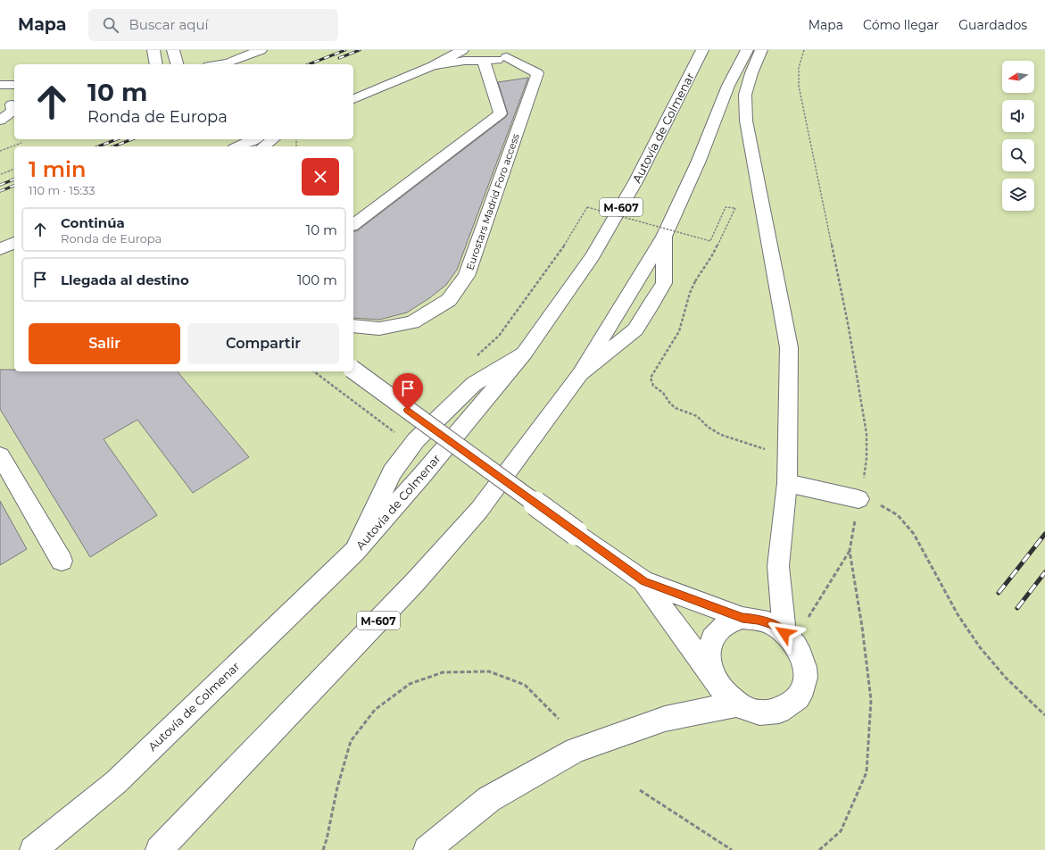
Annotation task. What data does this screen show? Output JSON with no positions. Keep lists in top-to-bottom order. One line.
{"streets":{"main road":["Autovía de Colmenar","Eurostars Madrid Foro access","M-607"]},"north":"left","page":{"header":"Mapa","search":"Buscar aquí","nav":["Mapa","Cómo llegar","Guardados"],"turn":["10 m","Ronda de Europa"],"heading":["1 min","110 m · 15:33"],"list":[{"name":"Continúa","note":"Ronda de Europa","value":"10 m"},{"name":"Llegada al destino","value":"100 m"}],"buttons":["Salir","Compartir"]}}
